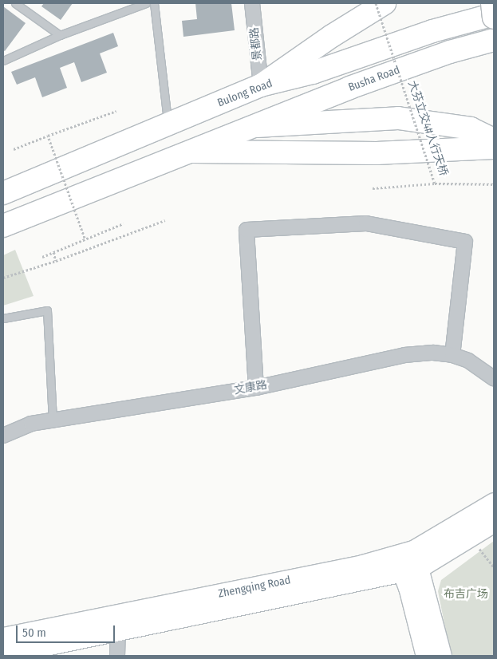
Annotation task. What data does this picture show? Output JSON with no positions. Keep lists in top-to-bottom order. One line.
{"streets":{"main road":["Busha Road","Bulong Road"],"street":["景都路","文康路","Zhengqing Road"],"path":["大芬立交4#人行天桥"]},"crossings":[["景都路","Bulong Road"]],"parks":["布吉广场"],"scale_bar":"50 m"}
